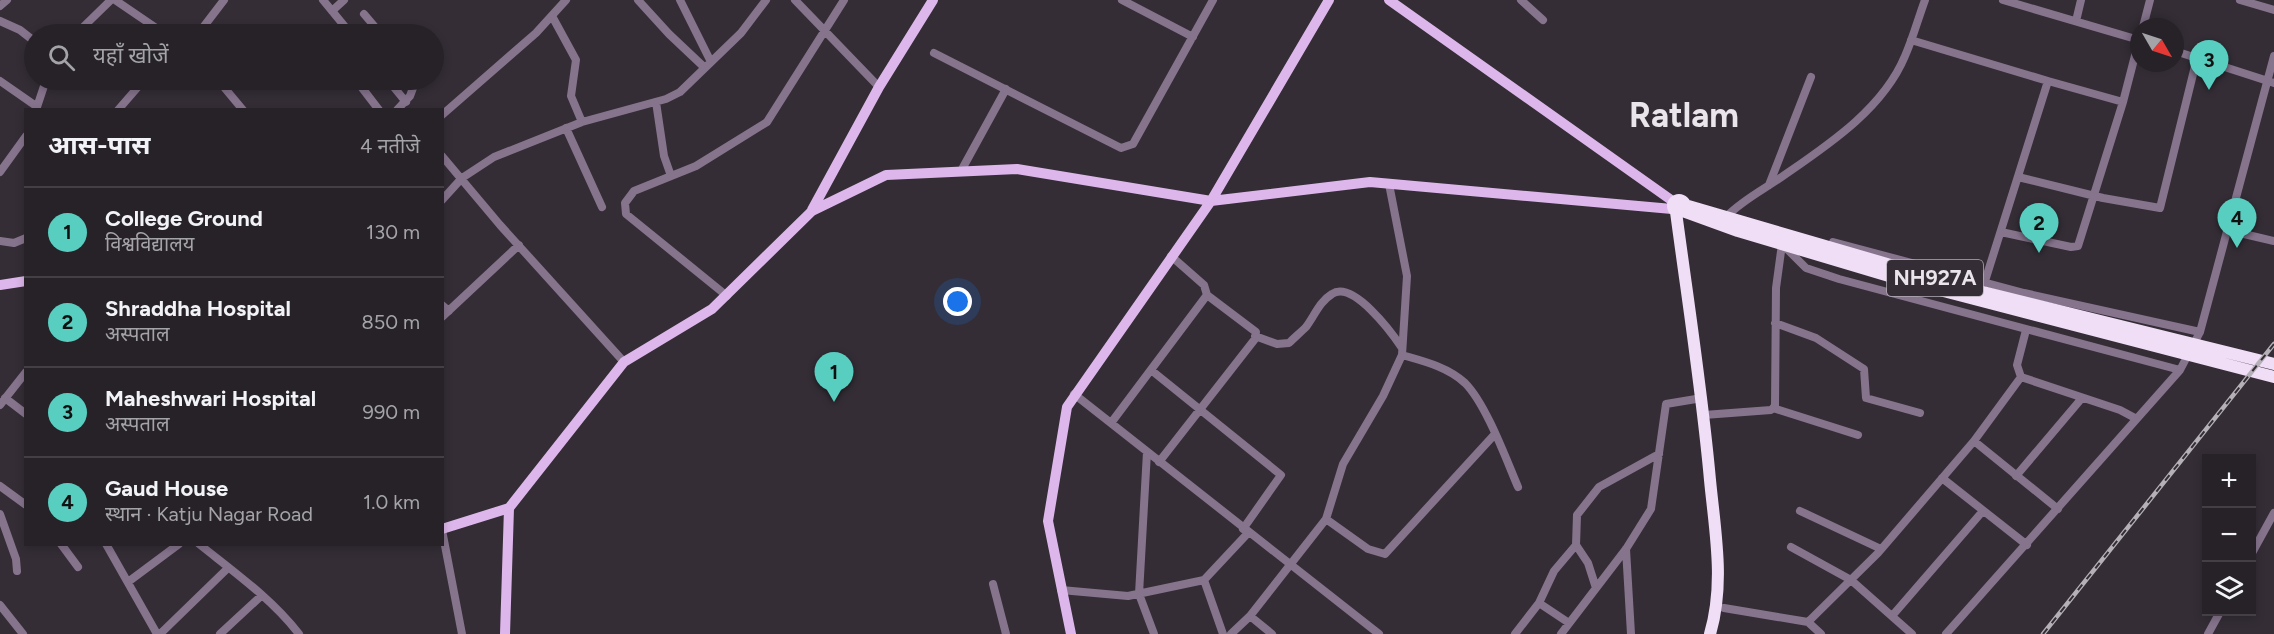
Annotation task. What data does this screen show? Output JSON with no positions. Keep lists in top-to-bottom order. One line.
{"streets":{"highway":["NH927A"]},"districts":["Ratlam"],"north":"bottom right","page":{"search":"यहाँ खोजें","pins":["3","4","2","1"],"heading":["आस-पास","4 नतीजे"],"list":[{"mark":"1","name":"College Ground","note":"विश्वविद्यालय","value":"130 m"},{"mark":"2","name":"Shraddha Hospital","note":"अस्पताल","value":"850 m"},{"mark":"3","name":"Maheshwari Hospital","note":"अस्पताल","value":"990 m"},{"mark":"4","name":"Gaud House","note":"स्थान · Katju Nagar Road","value":"1.0 km"}],"map_buttons":["+","−"]}}
